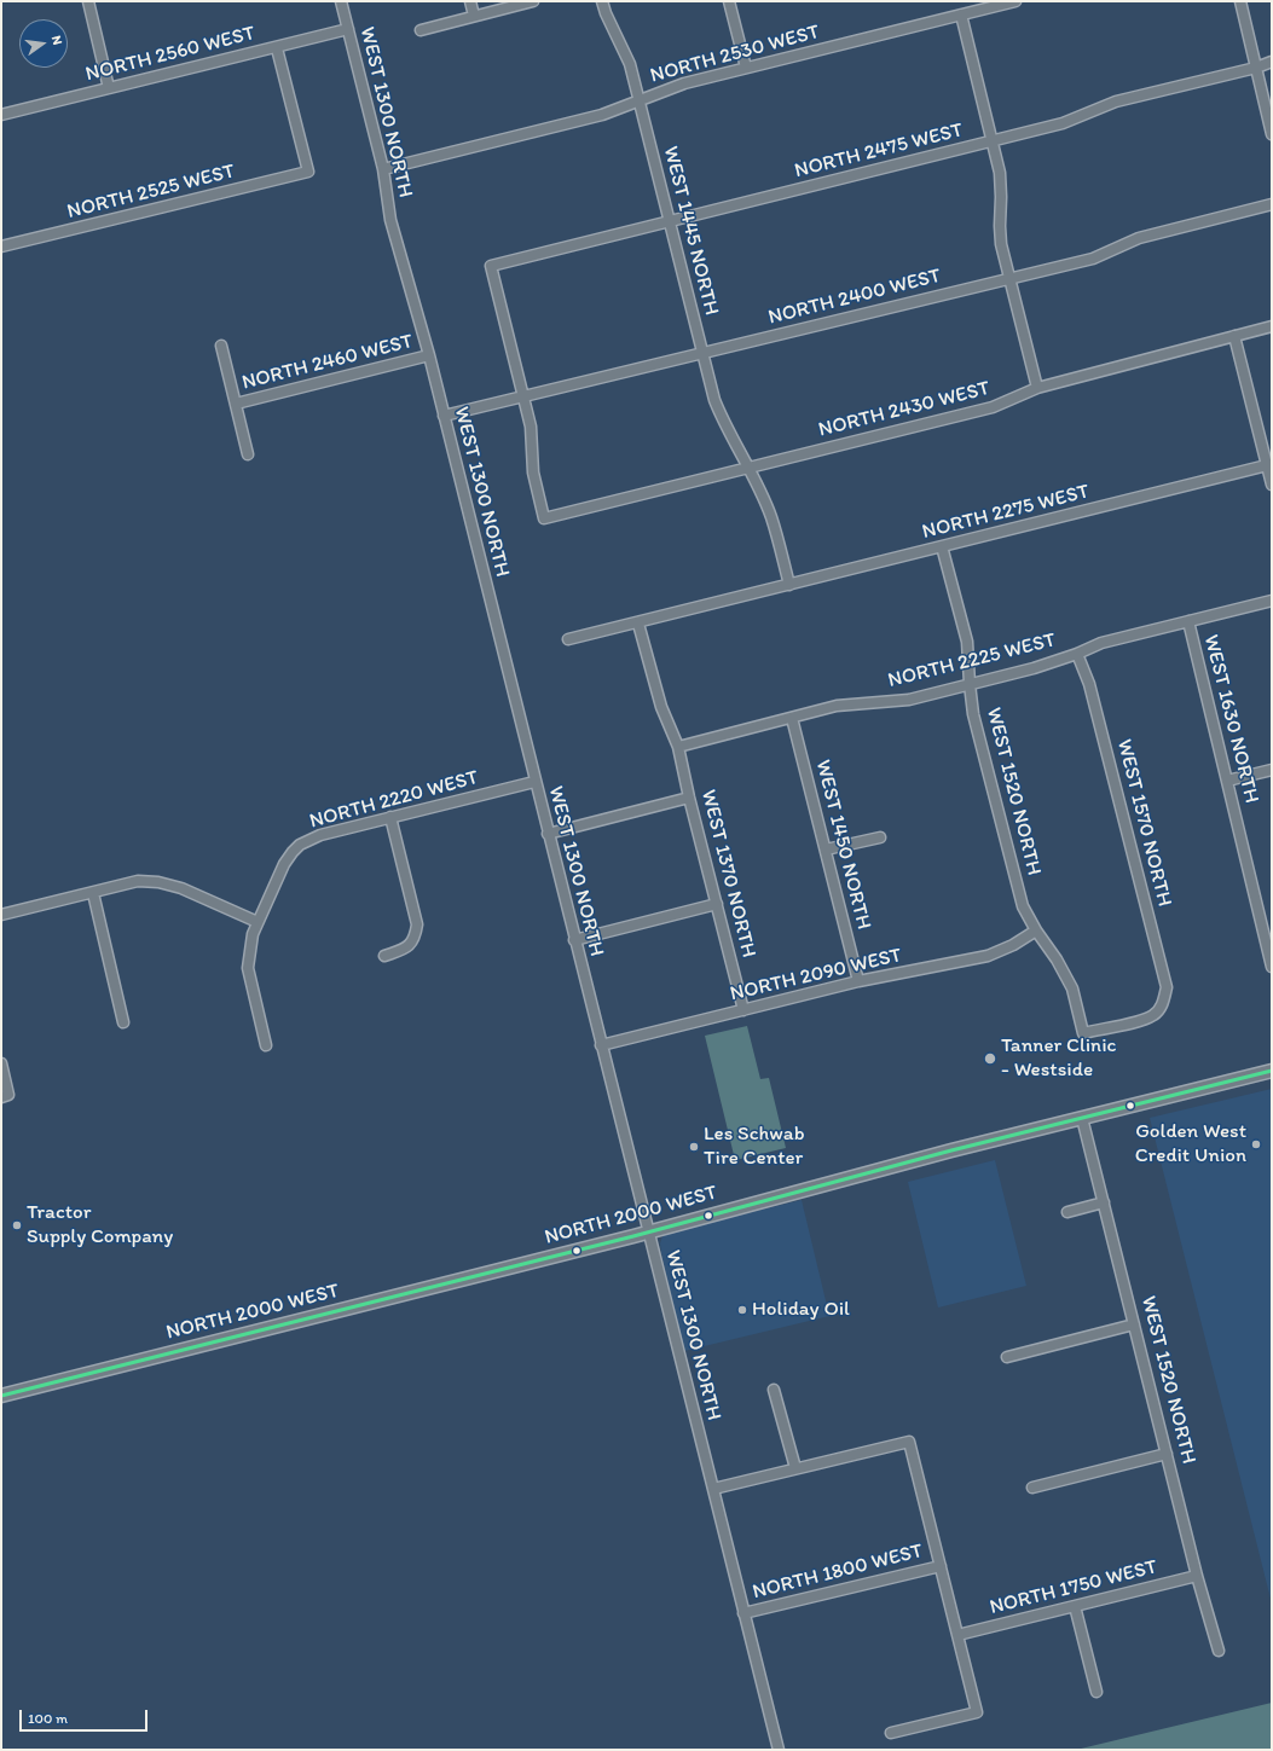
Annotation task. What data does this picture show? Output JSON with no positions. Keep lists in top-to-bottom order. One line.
{"streets":{"main road":["NORTH 2000 WEST"],"street":["NORTH 2560 WEST","NORTH 2530 WEST","WEST 1300 NORTH","NORTH 2475 WEST","NORTH 2525 WEST","WEST 1445 NORTH","NORTH 2400 WEST","NORTH 2460 WEST","NORTH 2430 WEST","NORTH 2275 WEST","NORTH 2225 WEST","WEST 1630 NORTH","WEST 1520 NORTH","NORTH 2220 WEST","WEST 1570 NORTH","WEST 1450 NORTH","WEST 1370 NORTH","NORTH 2090 WEST","NORTH 1800 WEST","NORTH 1750 WEST"]},"crossings":[["NORTH 2560 WEST","WEST 1300 NORTH"],["NORTH 2560 WEST","NORTH 2525 WEST"],["NORTH 2530 WEST","WEST 1300 NORTH"],["NORTH 2530 WEST","WEST 1445 NORTH"],["WEST 1300 NORTH","NORTH 2400 WEST"],["WEST 1300 NORTH","NORTH 2460 WEST"],["WEST 1300 NORTH","NORTH 2220 WEST"],["WEST 1300 NORTH","NORTH 2090 WEST"],["WEST 1300 NORTH","NORTH 2000 WEST"],["WEST 1300 NORTH","NORTH 1800 WEST"],["NORTH 2475 WEST","WEST 1445 NORTH"],["NORTH 2475 WEST","NORTH 2400 WEST"],["NORTH 2475 WEST","NORTH 2430 WEST"],["WEST 1445 NORTH","NORTH 2400 WEST"],["WEST 1445 NORTH","NORTH 2430 WEST"],["WEST 1445 NORTH","NORTH 2275 WEST"],["NORTH 2400 WEST","NORTH 2430 WEST"],["NORTH 2275 WEST","WEST 1520 NORTH"],["NORTH 2275 WEST","WEST 1370 NORTH"],["NORTH 2225 WEST","WEST 1630 NORTH"],["NORTH 2225 WEST","WEST 1520 NORTH"],["NORTH 2225 WEST","WEST 1570 NORTH"],["NORTH 2225 WEST","WEST 1450 NORTH"],["NORTH 2225 WEST","WEST 1370 NORTH"],["WEST 1520 NORTH","WEST 1570 NORTH"],["WEST 1520 NORTH","NORTH 2090 WEST"],["WEST 1520 NORTH","NORTH 2000 WEST"],["WEST 1520 NORTH","NORTH 1750 WEST"],["WEST 1450 NORTH","NORTH 2090 WEST"],["WEST 1370 NORTH","NORTH 2090 WEST"]],"places":["Tanner Clinic - Westside","Golden West Credit Union","Les Schwab Tire Center","Tractor Supply Company","Holiday Oil"],"scale_bar":"100 m","north":"right"}
